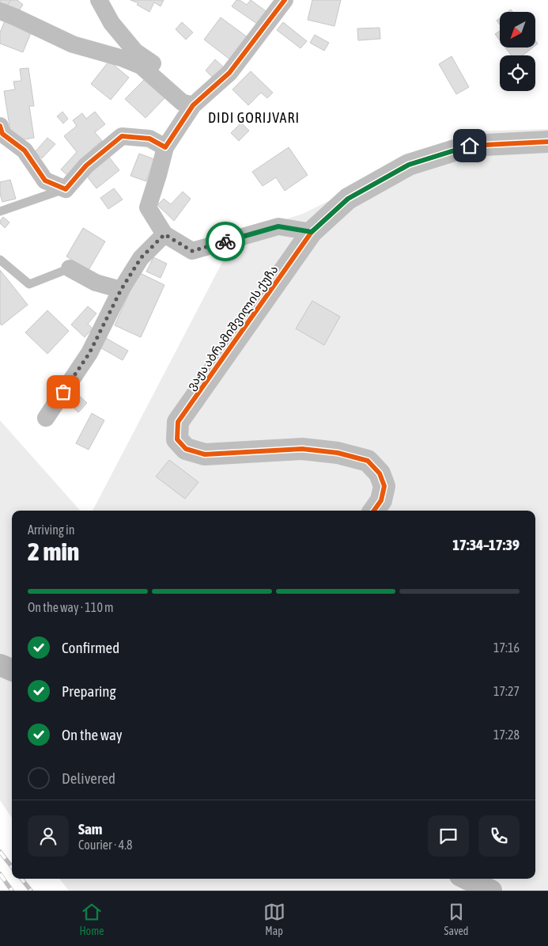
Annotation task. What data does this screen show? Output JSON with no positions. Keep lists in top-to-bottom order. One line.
{"streets":{"street":["ვაჟა აბრამიშვილის ქუჩა"]},"districts":["DIDI GORIJVARI"],"north":"bottom left","page":{"heading":["2 min","Arriving in","17:34–17:39"],"panel":["Sam","Courier · 4.8"],"bar":"On the way · 110 m","list":[["Confirmed","17:16"],["Preparing","17:27"],["On the way","17:28"],"Delivered"],"tabs":["Home","Map","Saved"]}}
